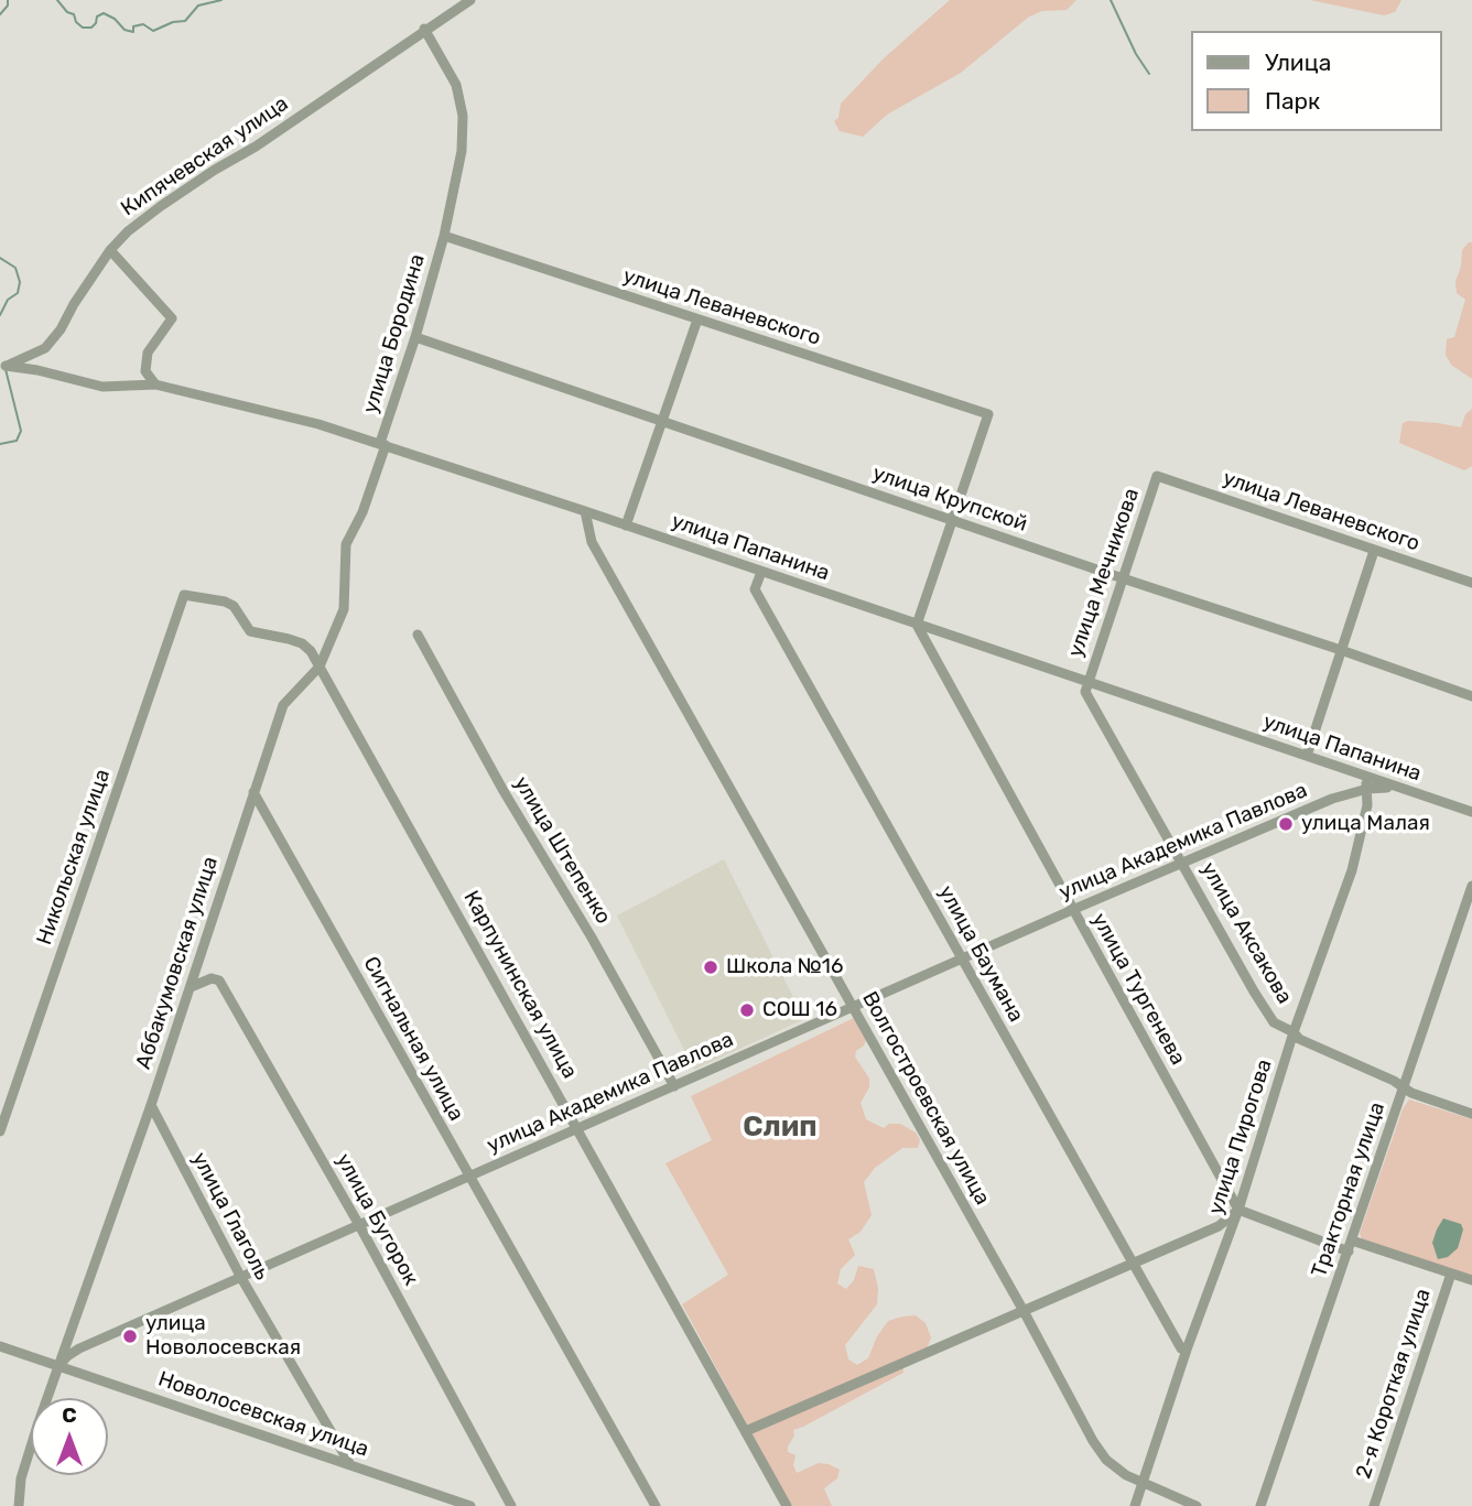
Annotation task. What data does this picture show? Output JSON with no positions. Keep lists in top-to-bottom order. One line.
{"streets":{"street":["Кипячевская улица","улица Леваневского","улица Бородина","улица Крупской","улица Папанина","улица Мечникова","улица Академика Павлова","улица Штепенко","Никольская улица","улица Аксакова","улица Баумана","Аббакумовская улица","Карпунинская улица","улица Тургенева","Сигнальная улица","Волгостроевская улица","улица Пирогова","Тракторная улица","улица Глаголь","улица Бугорок","2-я Короткая улица","Новолосевская улица"]},"crossings":[["Кипячевская улица","улица Бородина"],["Кипячевская улица","улица Папанина"],["улица Леваневского","улица Бородина"],["улица Леваневского","улица Крупской"],["улица Леваневского","улица Мечникова"],["улица Бородина","улица Крупской"],["улица Бородина","улица Папанина"],["улица Бородина","Аббакумовская улица"],["улица Крупской","улица Мечникова"],["улица Папанина","улица Мечникова"],["улица Папанина","улица Академика Павлова"],["улица Папанина","улица Аксакова"],["улица Папанина","улица Баумана"],["улица Папанина","Аббакумовская улица"],["улица Папанина","улица Тургенева"],["улица Папанина","Волгостроевская улица"],["улица Папанина","улица Пирогова"],["улица Мечникова","улица Аксакова"],["улица Академика Павлова","улица Штепенко"],["улица Академика Павлова","улица Аксакова"],["улица Академика Павлова","улица Баумана"],["улица Академика Павлова","Аббакумовская улица"],["улица Академика Павлова","Карпунинская улица"],["улица Академика Павлова","улица Тургенева"],["улица Академика Павлова","Сигнальная улица"],["улица Академика Павлова","Волгостроевская улица"],["улица Академика Павлова","улица Пирогова"],["улица Академика Павлова","улица Глаголь"],["улица Академика Павлова","улица Бугорок"],["улица Академика Павлова","Новолосевская улица"],["Никольская улица","Карпунинская улица"],["улица Аксакова","улица Пирогова"],["улица Аксакова","Тракторная улица"],["улица Баумана","улица Пирогова"],["Аббакумовская улица","Карпунинская улица"],["Аббакумовская улица","Сигнальная улица"],["Аббакумовская улица","улица Глаголь"],["Аббакумовская улица","улица Бугорок"],["Аббакумовская улица","Новолосевская улица"],["улица Тургенева","улица Пирогова"],["Волгостроевская улица","улица Пирогова"],["улица Глаголь","Новолосевская улица"]],"districts":["Слип"],"places":["улица Малая","Школа №16","СОШ 16","улица Новолосевская"],"legend":["Улица","Парк"],"north":"top"}
